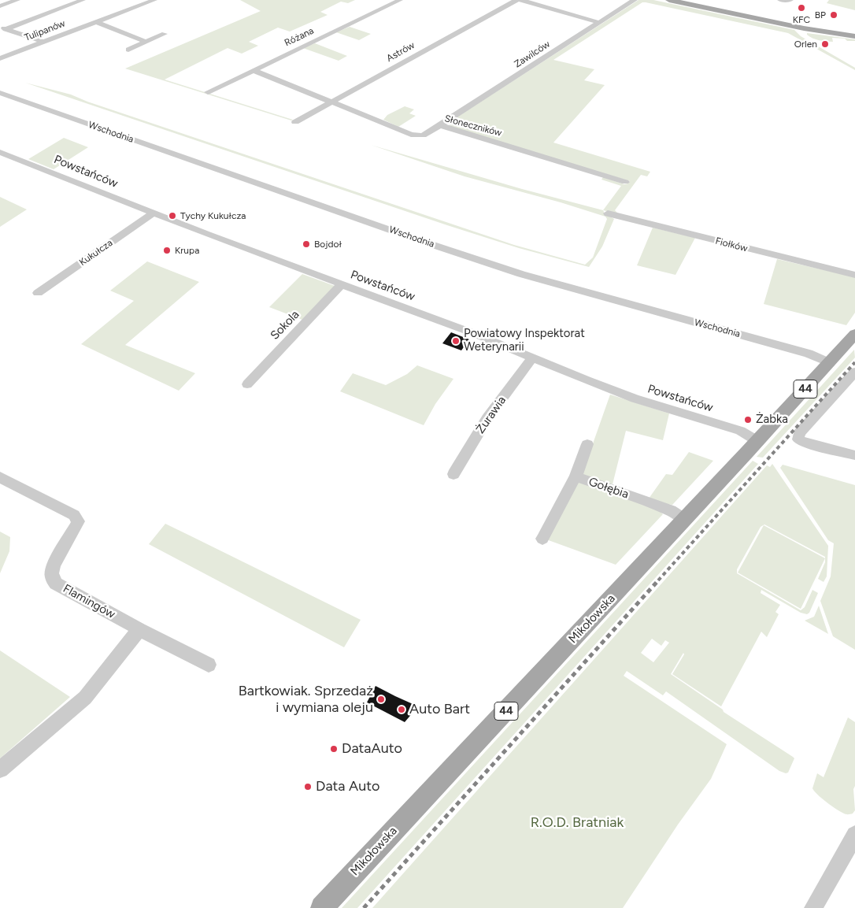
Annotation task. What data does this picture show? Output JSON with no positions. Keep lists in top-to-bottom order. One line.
{"streets":{"main road":["44","Mikołowska"],"street":["Tulipanów","Różana","Astrów","Zawilców","Słoneczników","Wschodnia","Powstańców","Fiołków","Kukułcza","Sokola","Żurawia","Gołębia","Flamingów"]},"crossings":[["Różana","Słoneczników"],["Astrów","Słoneczników"],["Zawilców","Słoneczników"],["Wschodnia","Mikołowska"],["Powstańców","Kukułcza"],["Powstańców","Sokola"],["Powstańców","Żurawia"],["Powstańców","Mikołowska"],["Gołębia","Mikołowska"]],"parks":["R.O.D. Bratniak"],"places":["KFC","BP","Orlen","Tychy Kukułcza","Bojdoł","Krupa","Powiatowy Inspektorat Weterynarii","Żabka","Bartkowiak. Sprzedaż i wymiana oleju","Auto Bart","DataAuto","Data Auto"]}
